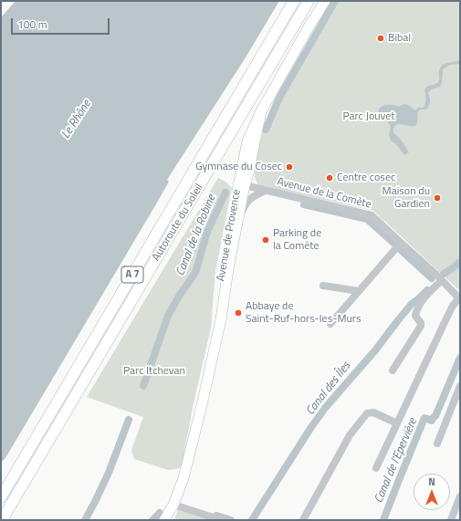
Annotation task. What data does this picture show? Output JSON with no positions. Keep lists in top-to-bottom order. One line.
{"streets":{"highway":["Autoroute du Soleil","A 7"],"main road":["Avenue de Provence"],"street":["Avenue de la Comète"]},"crossings":[["Avenue de la Comète","Avenue de Provence"]],"water":["Le Rhône","Canal de la Robine","Canal des Îles","Canal de l'Epervière"],"parks":["Parc Jouvet","Parc Itchevan"],"places":["Bibal","Gymnase du Cosec","Centre cosec","Maison du Gardien","Parking de la Comète","Abbaye de Saint-Ruf-hors-les-Murs"],"scale_bar":"100 m","north":"top"}
